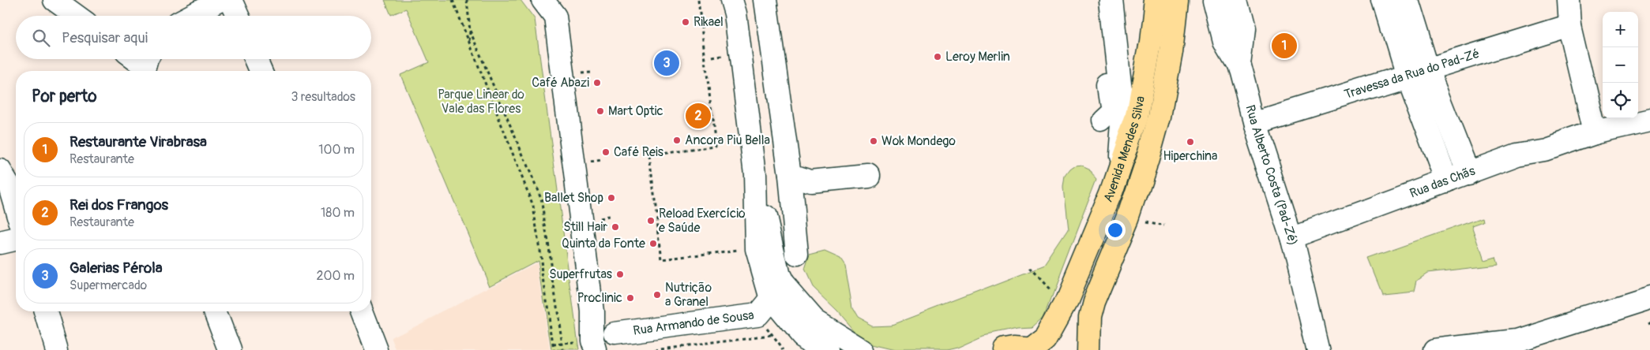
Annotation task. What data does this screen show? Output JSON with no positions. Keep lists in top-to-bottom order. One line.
{"streets":{"main road":["Avenida Mendes Silva"],"street":["Travessa da Rua do Pad-Zé","Rua Alberto Costa (Pad-Zé)","Rua das Chãs","Rua Armando de Sousa"]},"crossings":[["Travessa da Rua do Pad-Zé","Rua Alberto Costa (Pad-Zé)"],["Rua Alberto Costa (Pad-Zé)","Rua das Chãs"]],"parks":["Parque Linear do Vale das Flores"],"places":["Rikael","Leroy Merlin","Café Abazi","Mart Optic","Ancora Piu Bella","Wok Mondego","Hiperchina","Café Reis","Ballet Shop","Reload Exercício e Saúde","Still Hair","Quinta da Fonte","Superfrutas","Nutrição a Granel","Proclinic"],"page":{"map_buttons":["+","−"],"search":"Pesquisar aqui","pins":["1","3","2"],"heading":["Por perto","3 resultados"],"list":[{"mark":"1","name":"Restaurante Virabrasa","note":"Restaurante","value":"100 m"},{"mark":"2","name":"Rei dos Frangos","note":"Restaurante","value":"180 m"},{"mark":"3","name":"Galerias Pérola","note":"Supermercado","value":"200 m"}]}}
